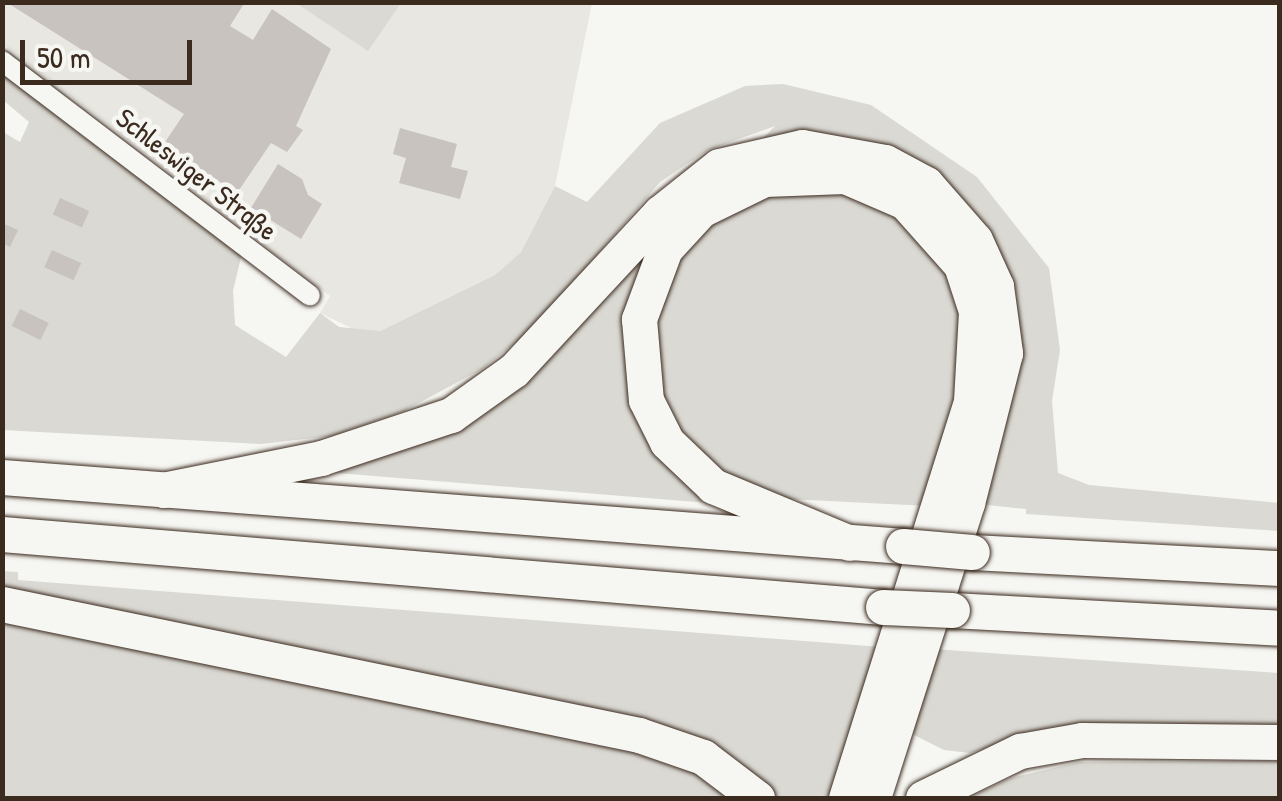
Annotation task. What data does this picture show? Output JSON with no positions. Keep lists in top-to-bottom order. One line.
{"streets":{"street":["Schleswiger Straße"]},"scale_bar":"50 m"}
